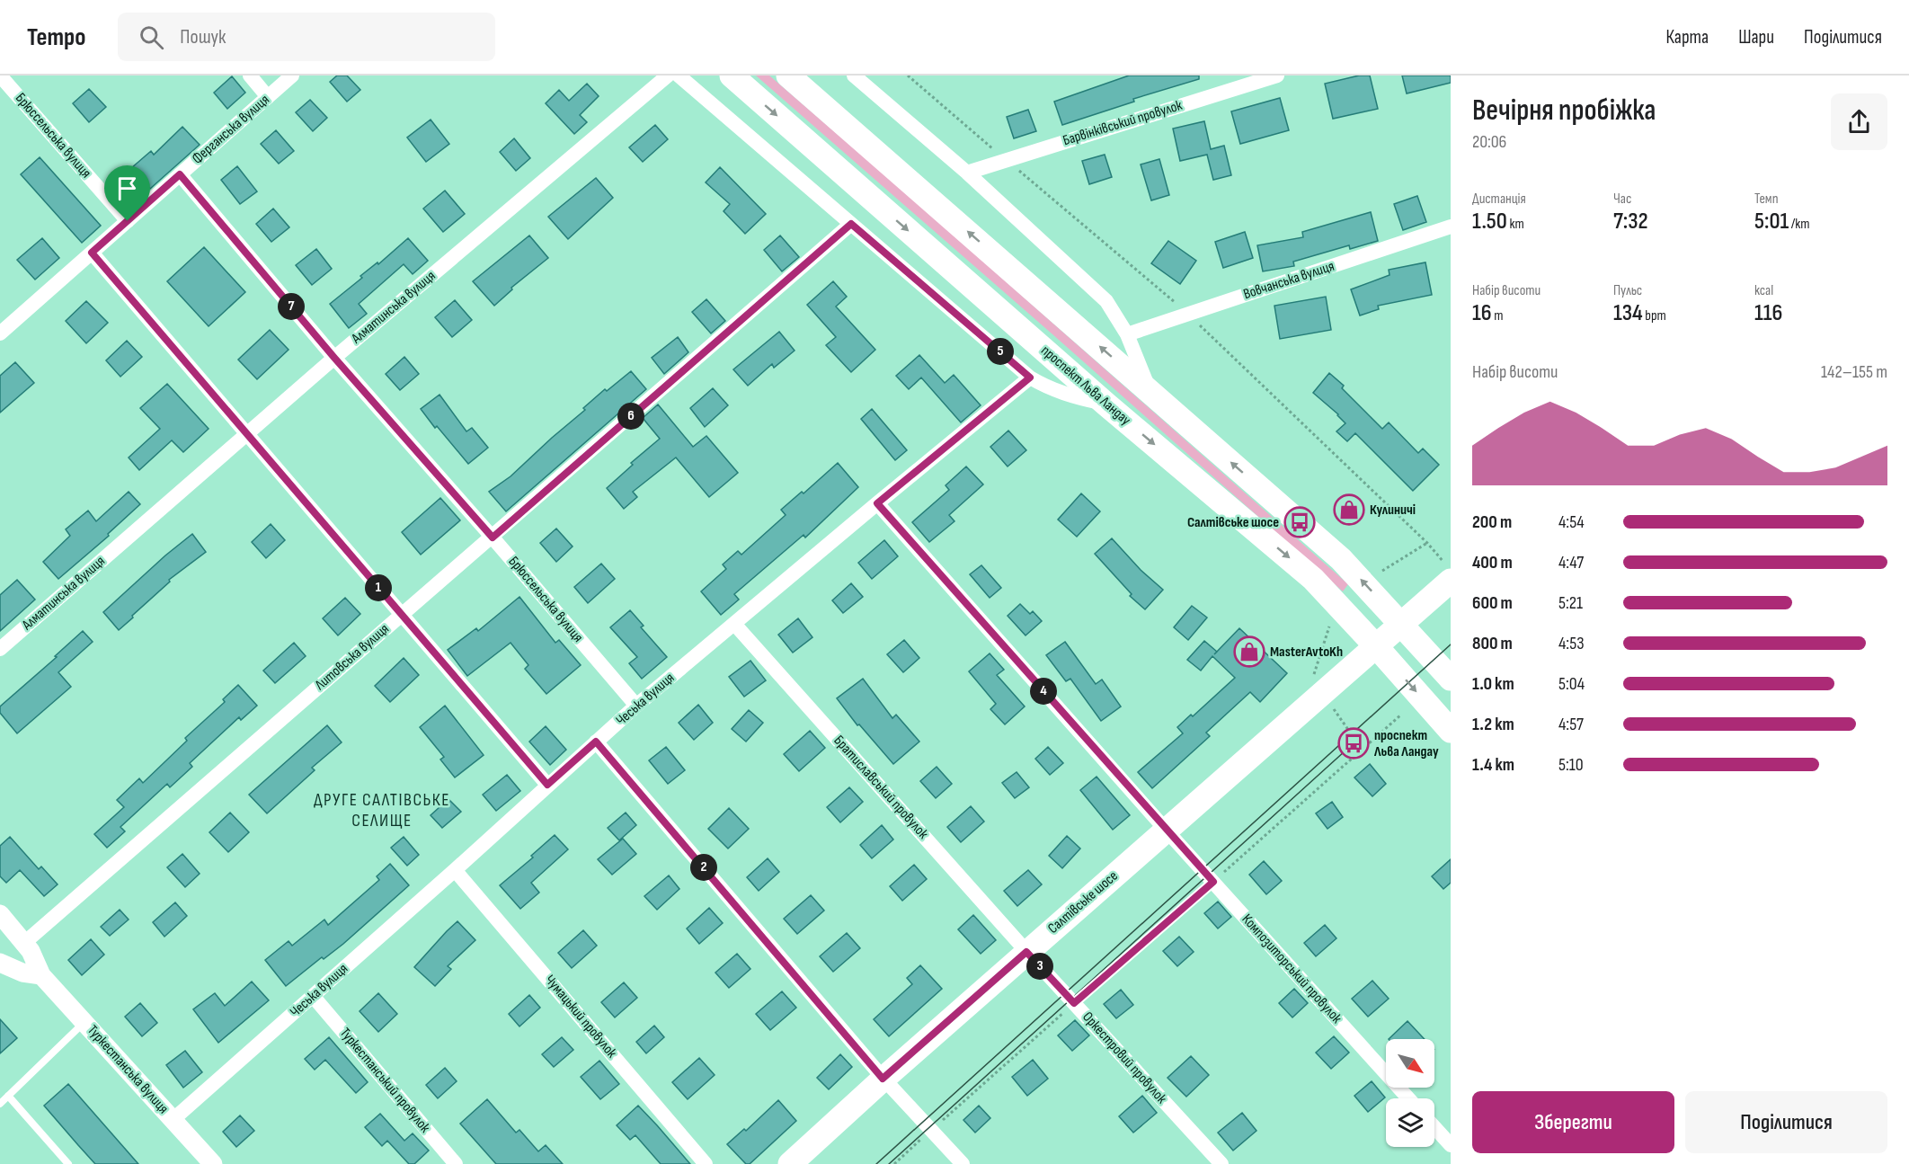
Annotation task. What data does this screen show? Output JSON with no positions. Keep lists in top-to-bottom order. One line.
{"streets":{"main road":["проспект Льва Ландау","Салтівське шосе"],"street":["Барвінківський провулок","Ферганська вулиця","Брюссельська вулиця","Вовчанська вулиця","Алматинська вулиця","Литовська вулиця","Чеська вулиця","Братиславський провулок","Композиторський провулок","Чумацький провулок","Оркестровий провулок","Туркестанська вулиця","Туркестанський провулок"]},"crossings":[["Ферганська вулиця","Брюссельська вулиця"],["Брюссельська вулиця","Алматинська вулиця"],["Брюссельська вулиця","Литовська вулиця"],["Брюссельська вулиця","Чеська вулиця"],["проспект Льва Ландау","Салтівське шосе"],["Литовська вулиця","Туркестанська вулиця"],["Чеська вулиця","Братиславський провулок"],["Чеська вулиця","Композиторський провулок"],["Чеська вулиця","Чумацький провулок"],["Чеська вулиця","Туркестанська вулиця"],["Чеська вулиця","Туркестанський провулок"],["Братиславський провулок","Салтівське шосе"],["Братиславський провулок","Оркестровий провулок"],["Салтівське шосе","Композиторський провулок"],["Салтівське шосе","Оркестровий провулок"]],"districts":["ДРУГЕ САЛТІВСЬКЕ СЕЛИЩЕ"],"places":{"shop":["Кулиничі","MasterAvtoKh"],"bus stop":["Салтівське шосе","проспект Льва Ландау"]},"north":"bottom right","page":{"header":"Tempo","search":"Пошук","nav":["Карта","Шари","Поділитися"],"heading":["Вечірня пробіжка","20:06"],"stats":[["Дистанція","1.50 km"],["Час","7:32"],["Темп","5:01 /km"],["Набір висоти","16 m"],["Пульс","134 bpm"],["kcal","116"]],"pins":["7","5","6","1","4","2","3"],"chart":["Набір висоти","142–155 m"],"list":[{"name":"200 m","note":"4:54"},{"name":"400 m","note":"4:47"},{"name":"600 m","note":"5:21"},{"name":"800 m","note":"4:53"},{"name":"1.0 km","note":"5:04"},{"name":"1.2 km","note":"4:57"},{"name":"1.4 km","note":"5:10"}],"buttons":["Зберегти","Поділитися"]}}
